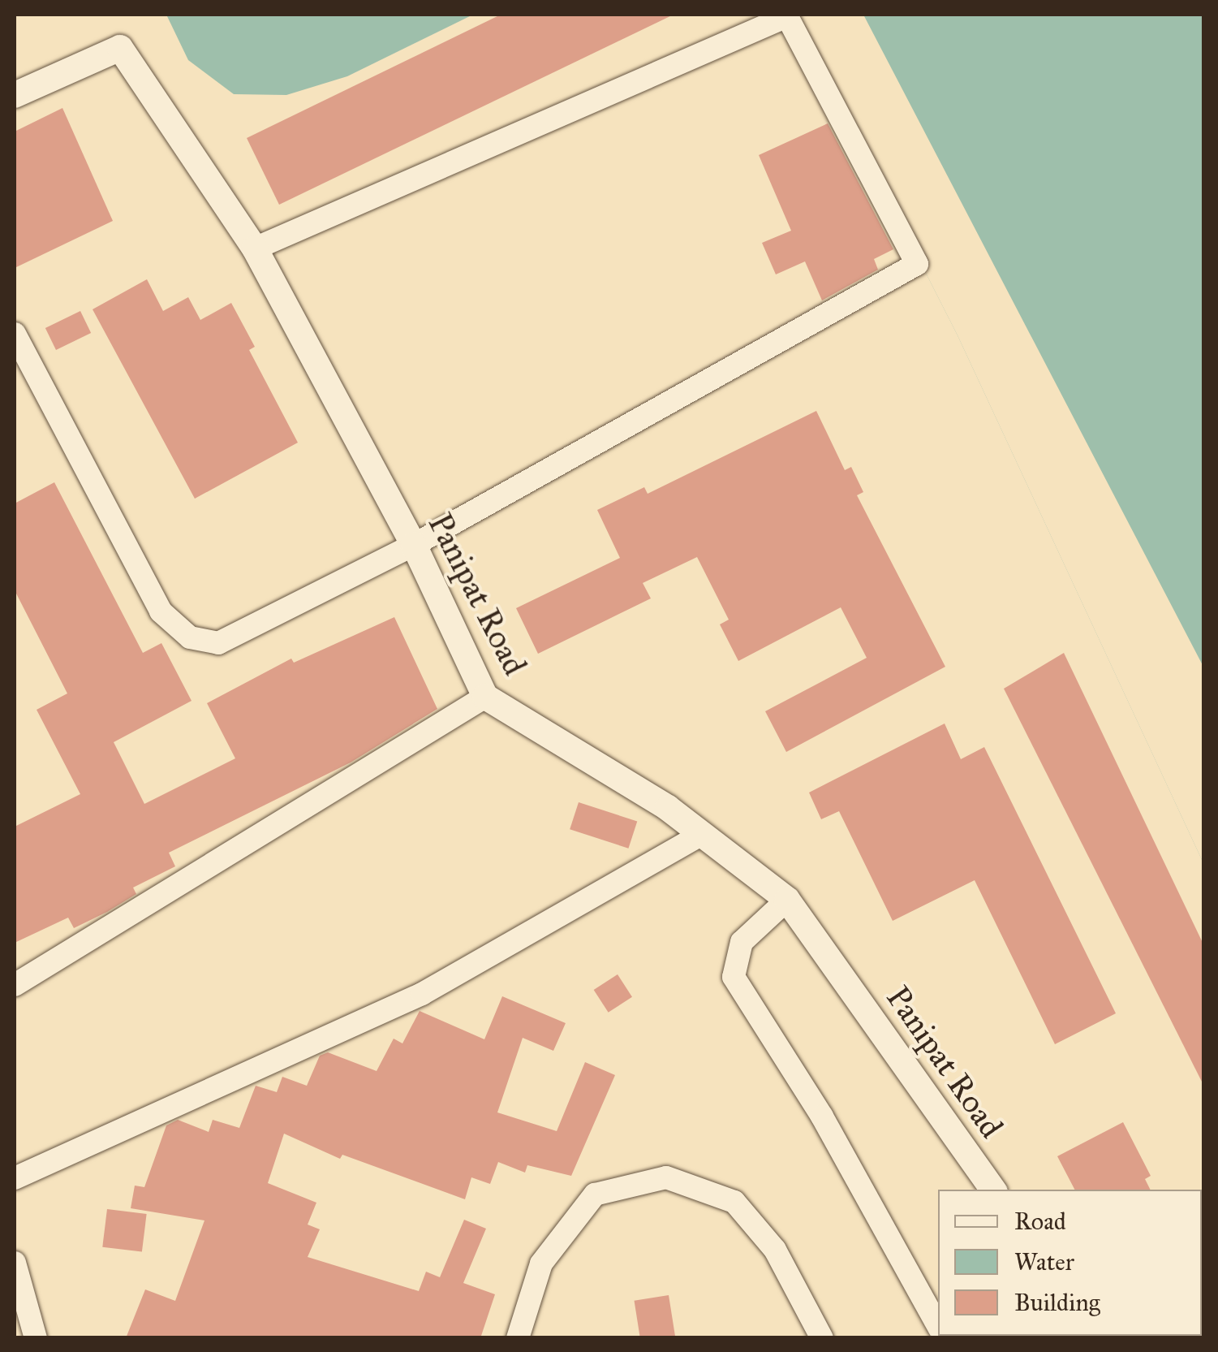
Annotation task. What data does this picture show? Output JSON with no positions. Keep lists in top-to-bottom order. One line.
{"streets":{"street":["Panipat Road"]},"legend":["Road","Water","Building"]}
